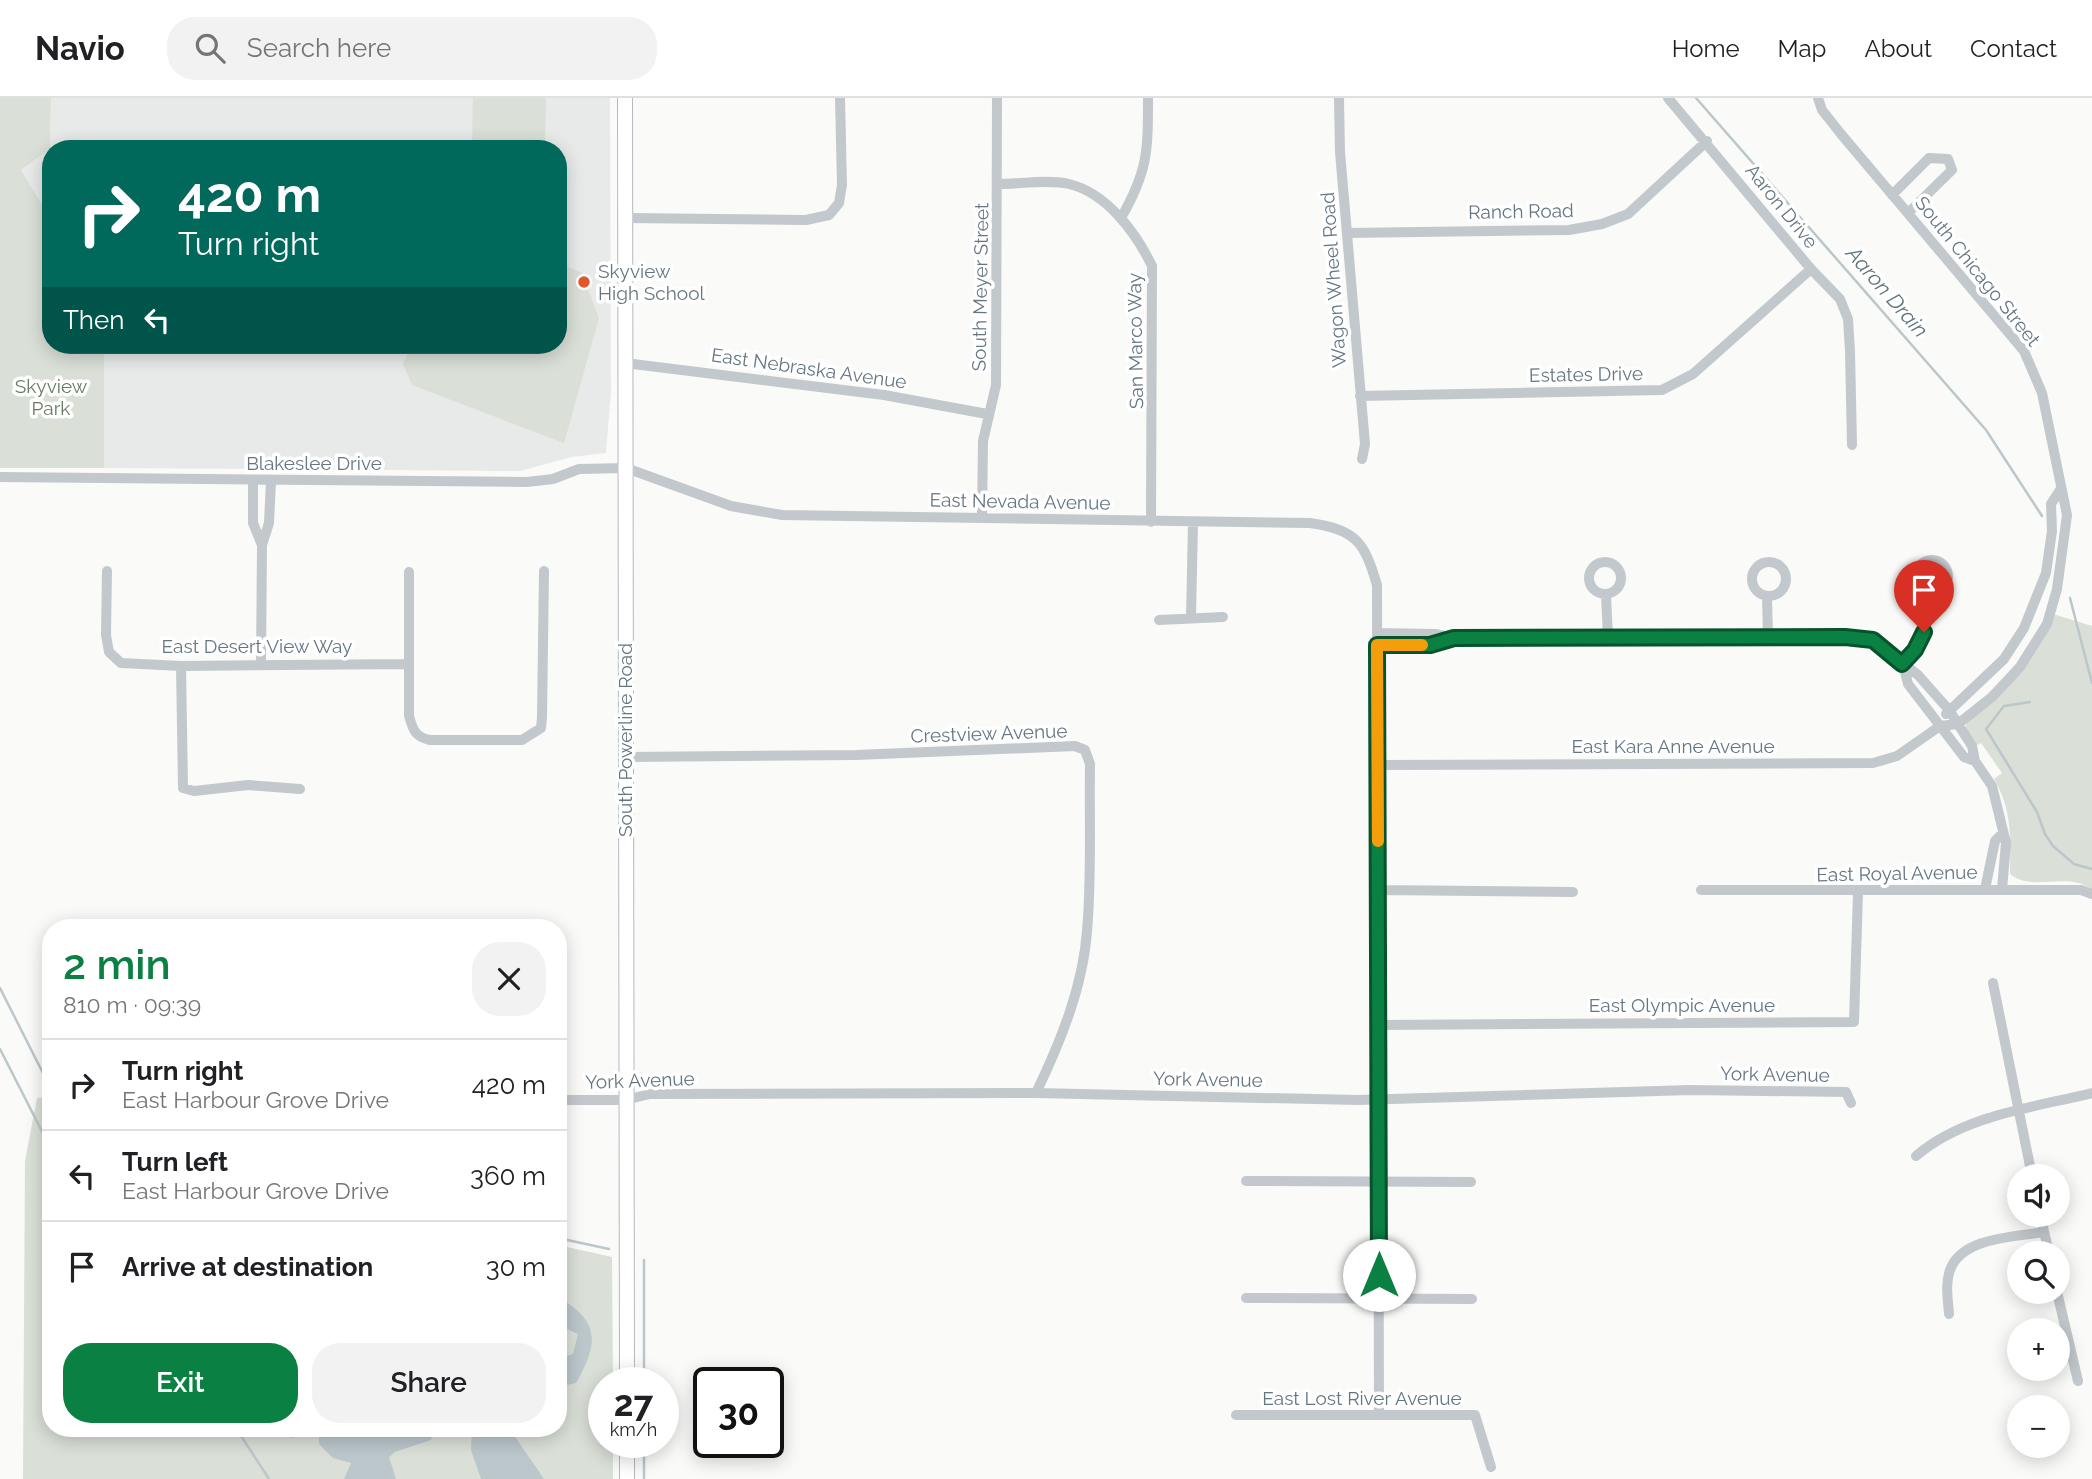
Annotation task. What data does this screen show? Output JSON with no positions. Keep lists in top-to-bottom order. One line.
{"streets":{"street":["Aaron Drive","Ranch Road","South Chicago Street","Wagon Wheel Road","South Meyer Street","San Marco Way","East Nebraska Avenue","Estates Drive","Blakeslee Drive","East Nevada Avenue","East Desert View Way","Crestview Avenue","South Powerline Road","East Kara Anne Avenue","East Royal Avenue","East Olympic Avenue","York Avenue","East Lost River Avenue"]},"crossings":[["Aaron Drive","Ranch Road"],["Aaron Drive","Estates Drive"],["Ranch Road","Wagon Wheel Road"],["South Chicago Street","East Kara Anne Avenue"],["Wagon Wheel Road","Estates Drive"],["South Meyer Street","San Marco Way"],["South Meyer Street","East Nebraska Avenue"],["South Meyer Street","East Nevada Avenue"],["San Marco Way","East Nevada Avenue"],["East Nebraska Avenue","South Powerline Road"],["Blakeslee Drive","East Nevada Avenue"],["Blakeslee Drive","South Powerline Road"],["East Nevada Avenue","South Powerline Road"],["East Nevada Avenue","East Kara Anne Avenue"],["East Nevada Avenue","East Olympic Avenue"],["East Nevada Avenue","York Avenue"],["East Nevada Avenue","East Lost River Avenue"],["Crestview Avenue","South Powerline Road"],["Crestview Avenue","York Avenue"],["South Powerline Road","York Avenue"],["East Royal Avenue","East Olympic Avenue"]],"water":["Aaron Drain"],"parks":["Skyview Park"],"places":["Skyview High School"],"page":{"header":"Navio","search":"Search here","nav":["Home","Map","About","Contact"],"turn":["420 m","Turn right"],"then":"Then","heading":["2 min","810 m · 09:39"],"list":[{"name":"Turn right","note":"East Harbour Grove Drive","value":"420 m"},{"name":"Turn left","note":"East Harbour Grove Drive","value":"360 m"},{"name":"Arrive at destination","value":"30 m"}],"map_buttons":["+","−"],"buttons":["Exit","Share"],"speed":"27 km/h","limit":"30"}}
